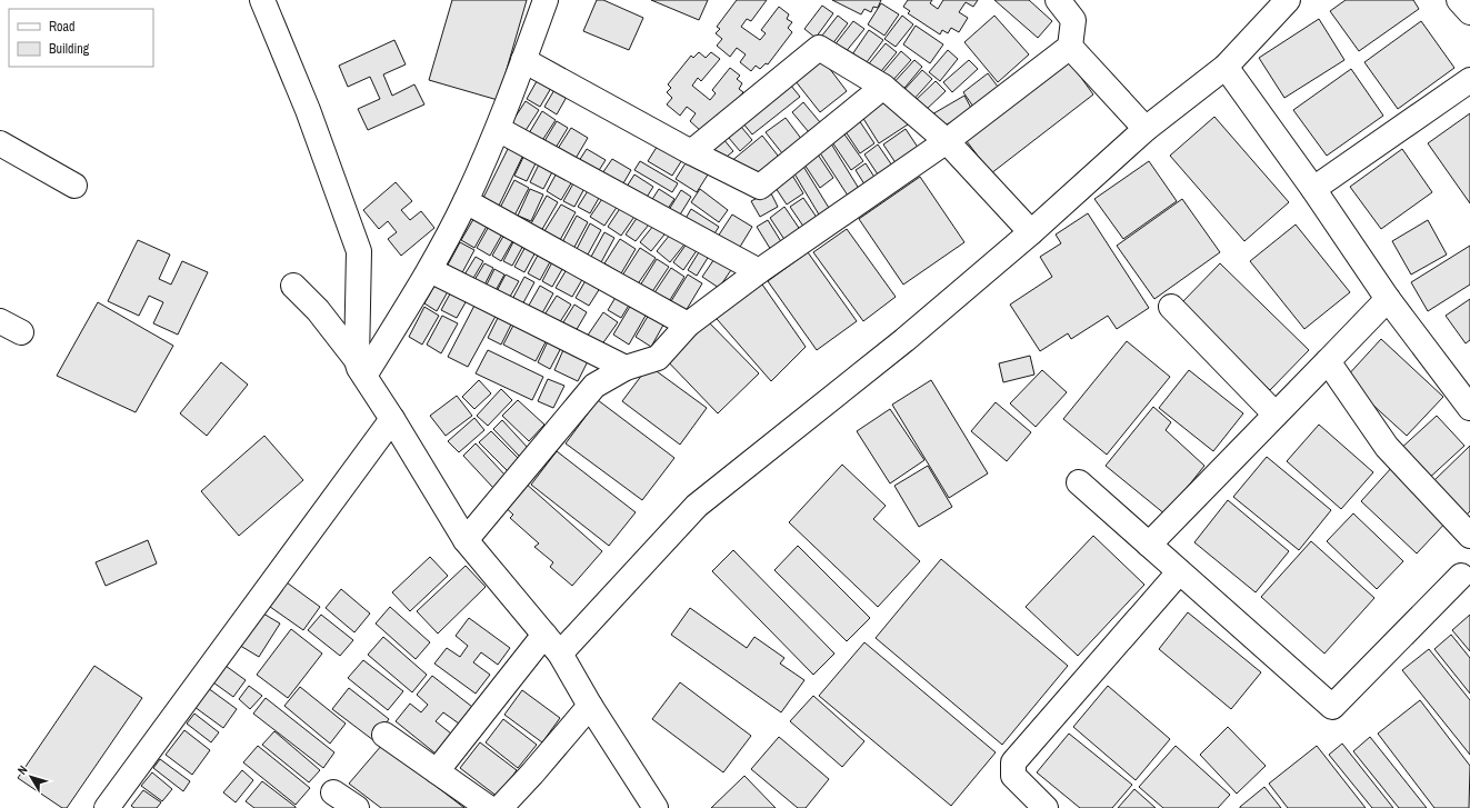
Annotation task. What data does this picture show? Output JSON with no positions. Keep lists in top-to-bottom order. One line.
{"legend":["Road","Building"],"north":"top left"}
